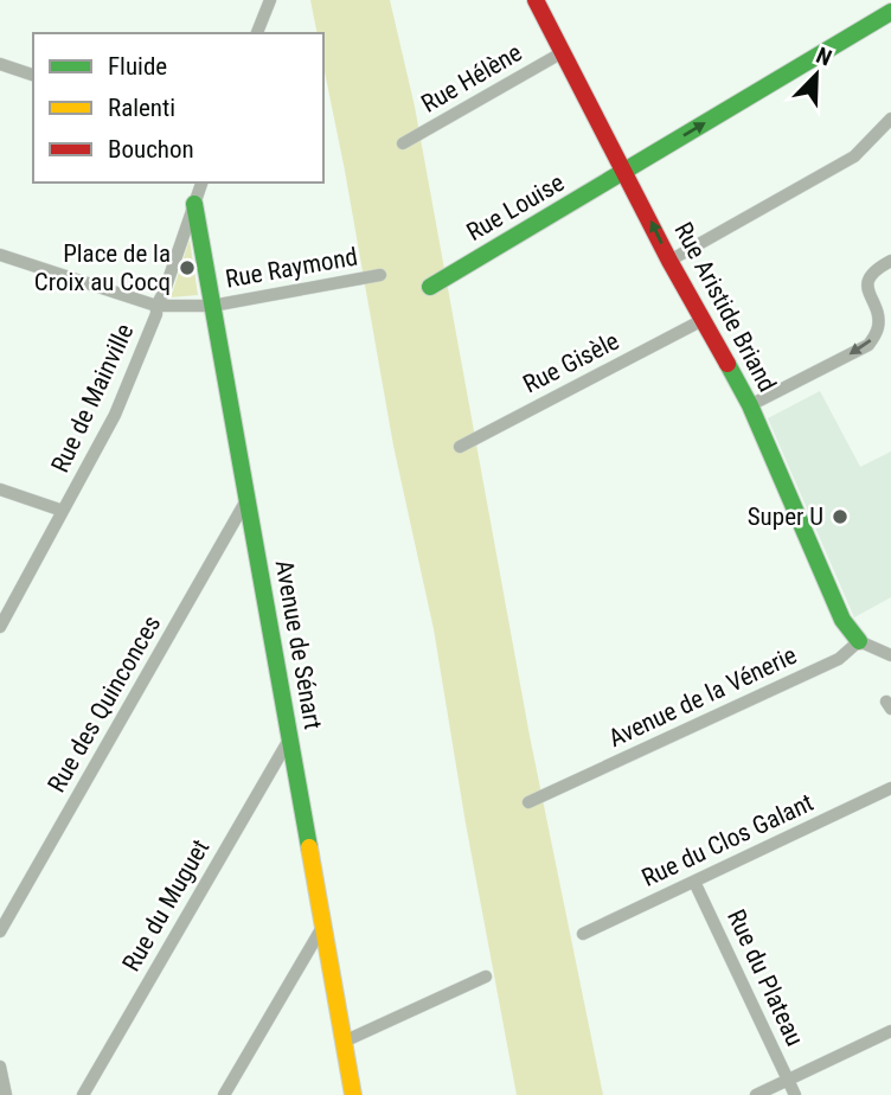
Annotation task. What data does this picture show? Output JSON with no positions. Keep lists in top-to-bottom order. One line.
{"streets":{"street":["Rue Hélène","Rue Louise","Rue Raymond","Rue Aristide Briand","Rue Gisèle","Rue de Mainville","Avenue de Sénart","Avenue de la Vénerie","Rue des Quinconces","Rue du Clos Galant","Rue du Muguet","Rue du Plateau"]},"crossings":[["Rue Hélène","Rue Aristide Briand"],["Rue Louise","Rue Aristide Briand"],["Rue Raymond","Avenue de Sénart"],["Rue Aristide Briand","Rue Gisèle"],["Rue Aristide Briand","Avenue de la Vénerie"],["Rue de Mainville","Avenue de Sénart"],["Avenue de Sénart","Rue des Quinconces"],["Avenue de Sénart","Rue du Muguet"],["Rue du Clos Galant","Rue du Plateau"]],"places":["Place de la Croix au Cocq","Super U"],"legend":["Fluide","Ralenti","Bouchon"],"north":"top right"}
